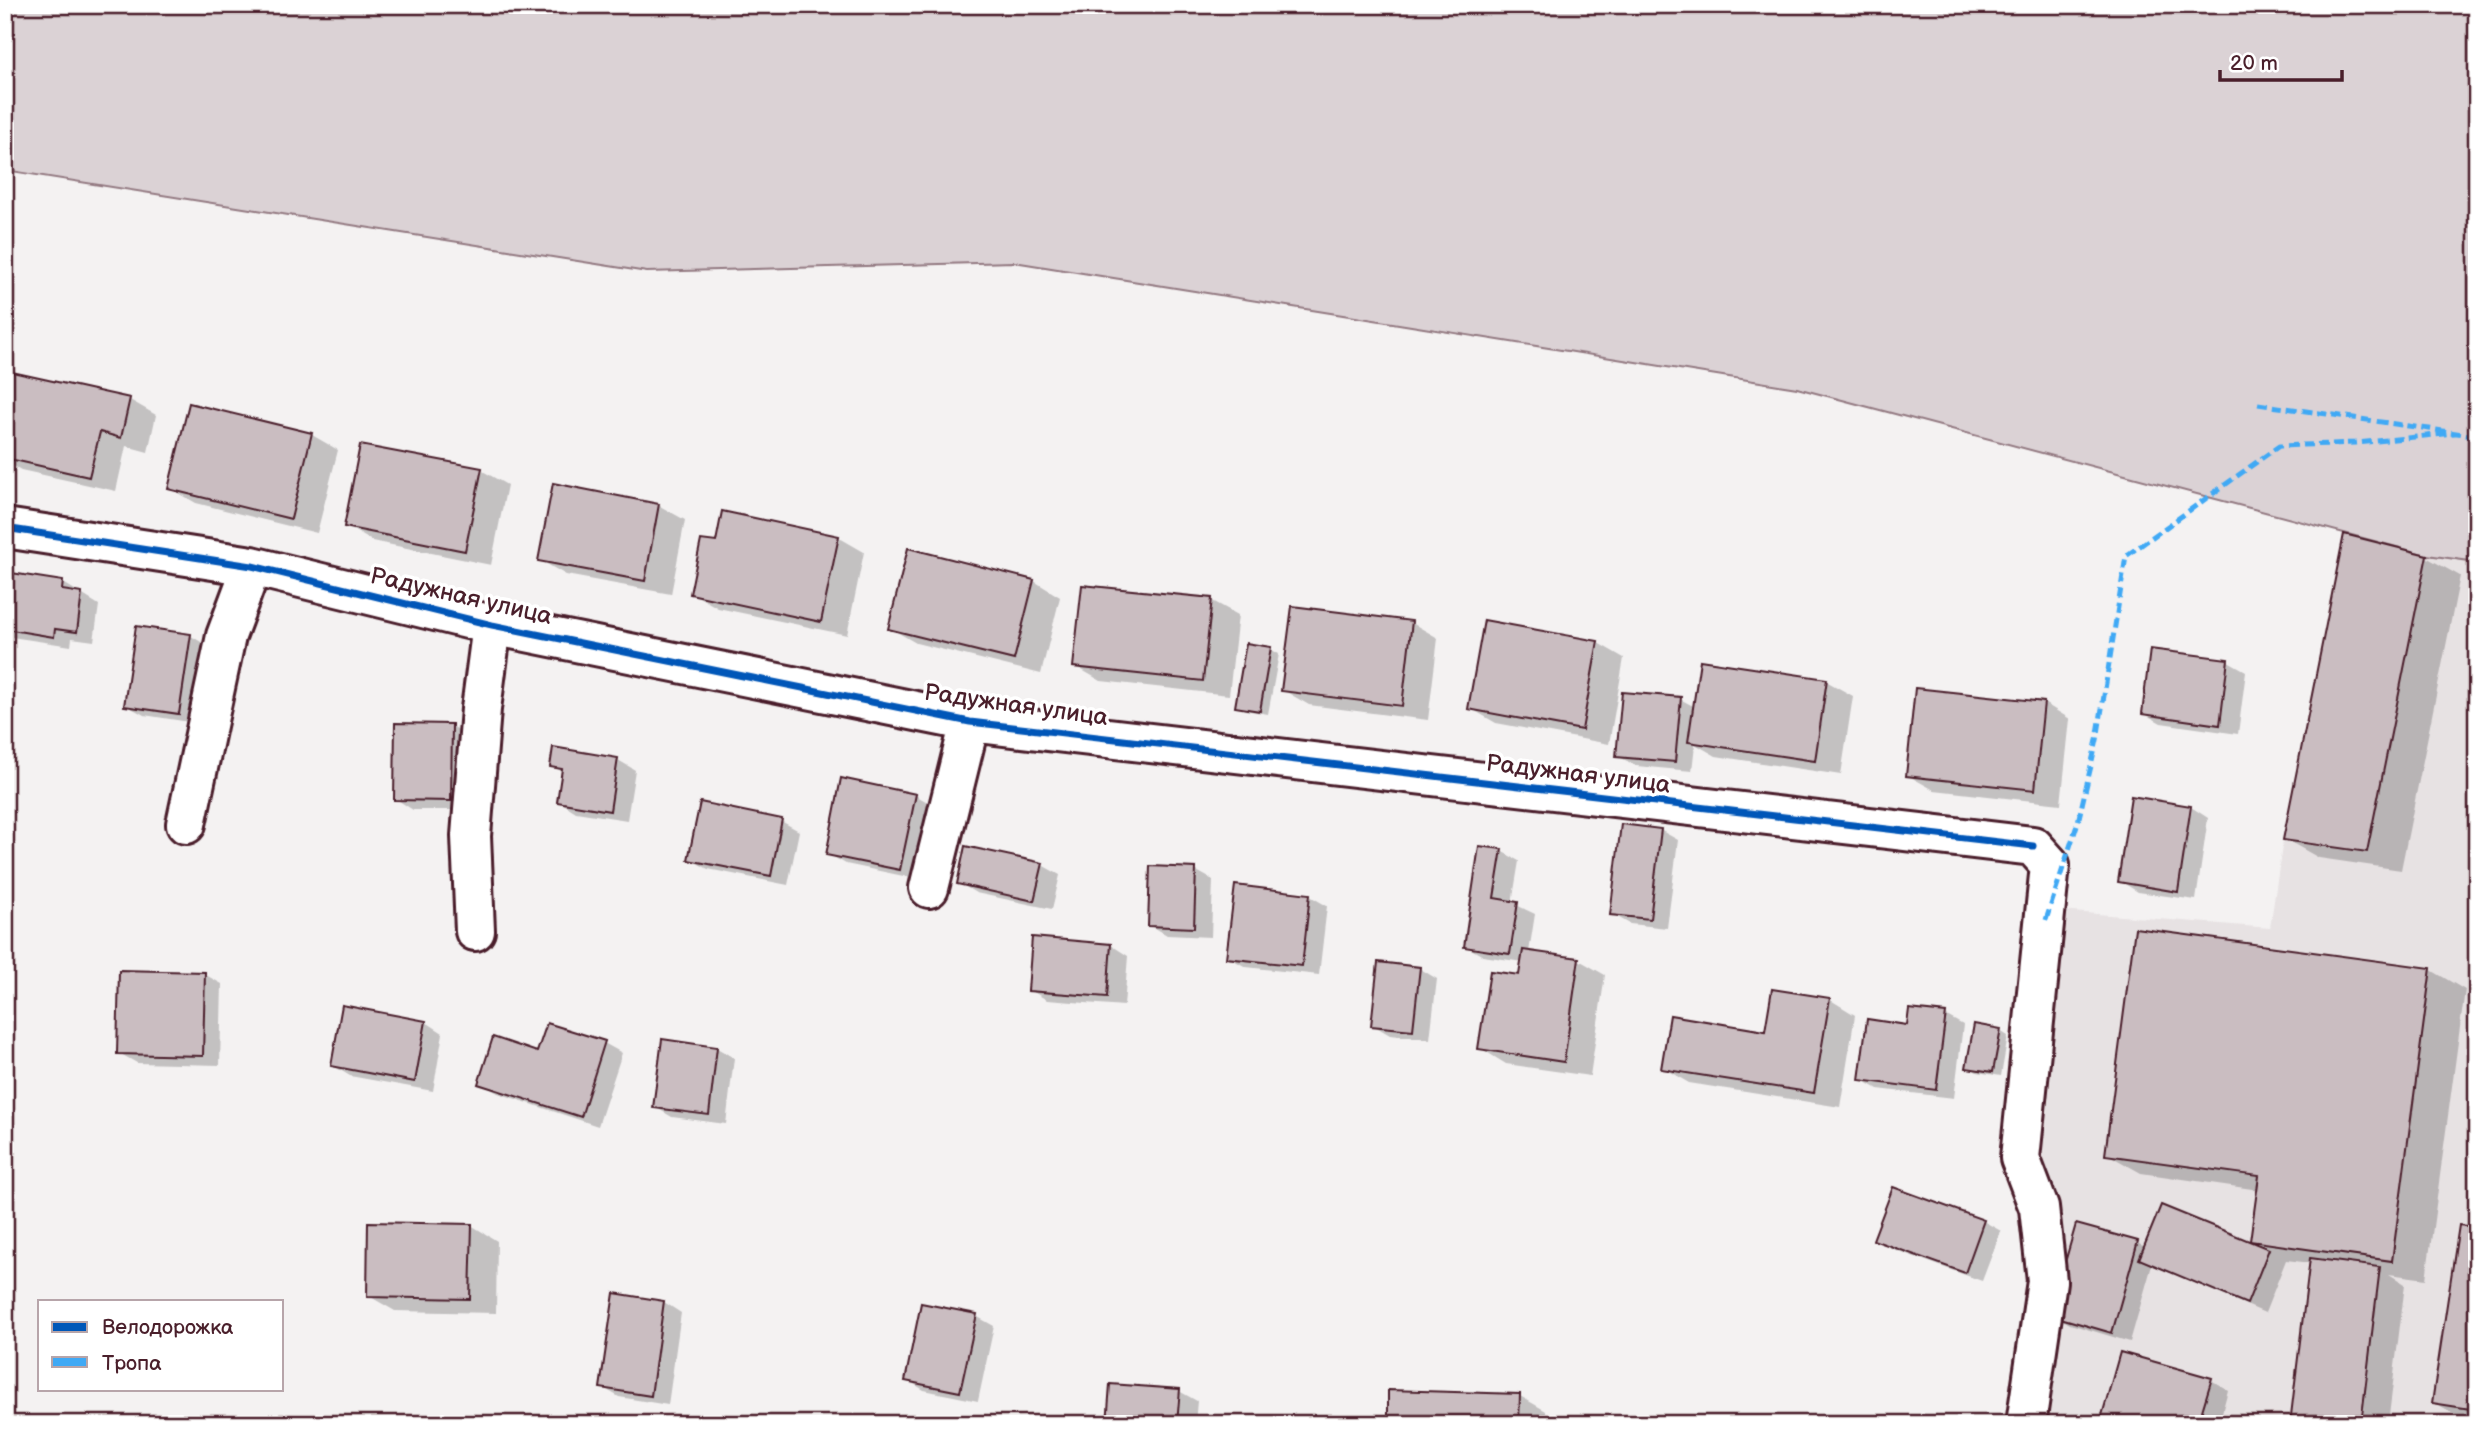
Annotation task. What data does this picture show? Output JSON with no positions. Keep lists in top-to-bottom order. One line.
{"streets":{"street":["Радужная улица"]},"legend":["Велодорожка","Тропа"],"scale_bar":"20 m"}
